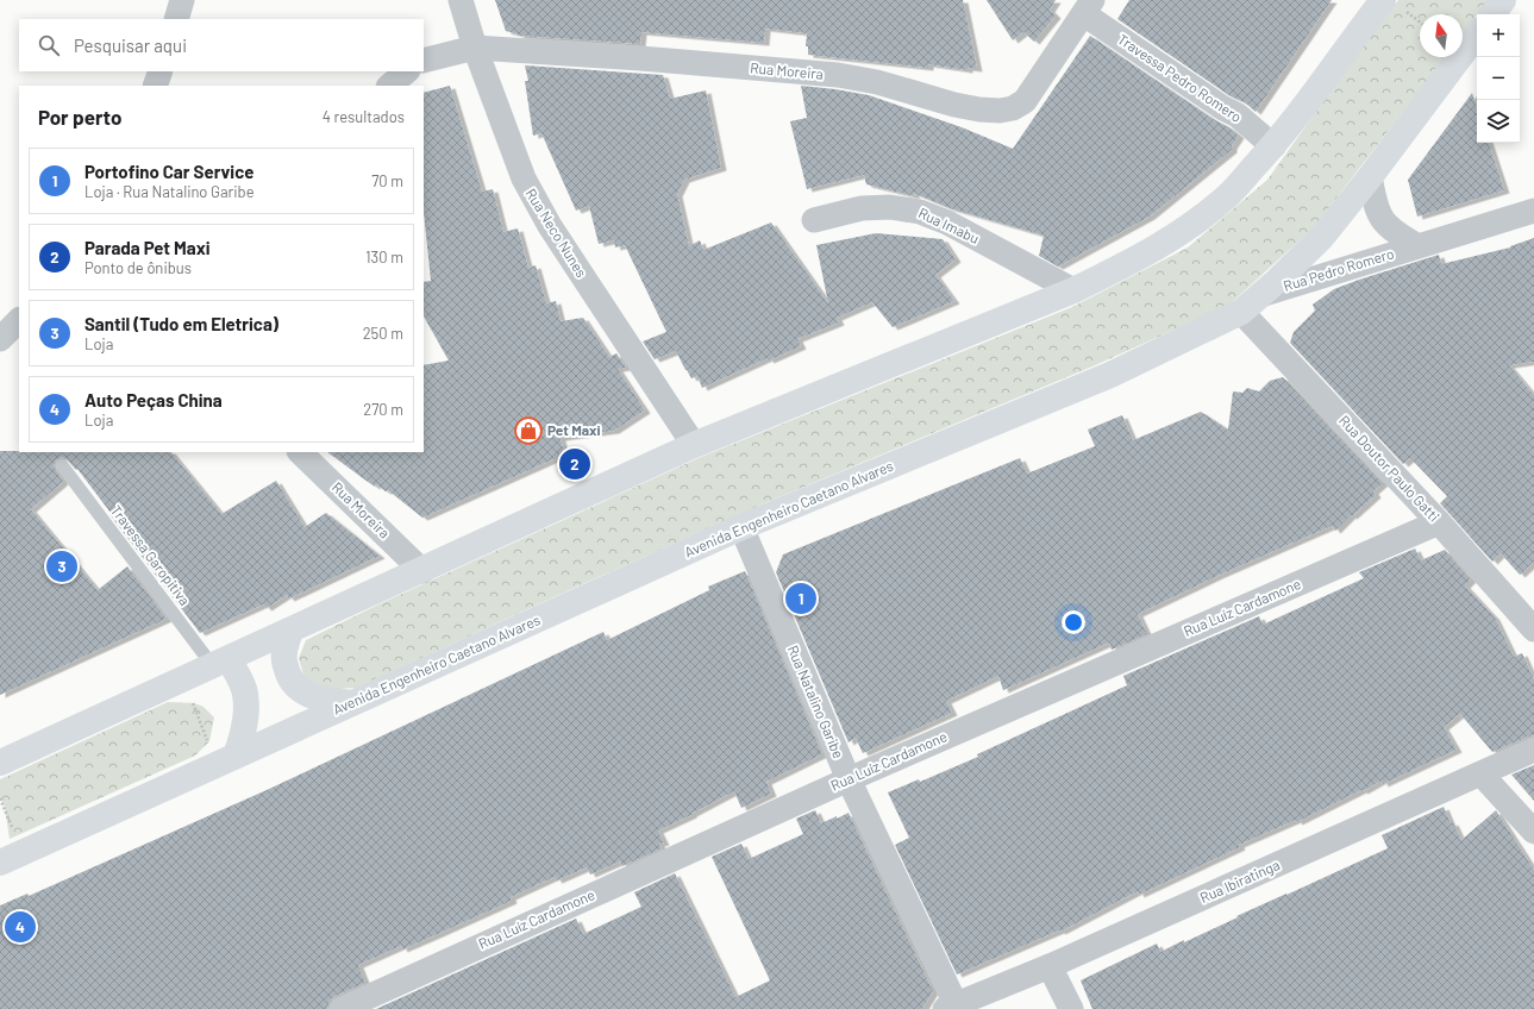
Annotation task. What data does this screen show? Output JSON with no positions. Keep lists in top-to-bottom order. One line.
{"streets":{"main road":["Avenida Engenheiro Caetano Alvares"],"street":["Rua Moreira","Travessa Pedro Romero","Rua Imabu","Rua Neco Nunes","Rua Pedro Romero","Rua Doutor Paulo Gatti","Rua Luíz Cardamone","Rua Natalino Garibe","Rua Ibiratinga"],"lane":["Travessa Garopitiva"]},"crossings":[["Rua Moreira","Travessa Pedro Romero"],["Rua Moreira","Rua Neco Nunes"],["Rua Pedro Romero","Rua Doutor Paulo Gatti"],["Rua Pedro Romero","Avenida Engenheiro Caetano Alvares"],["Rua Doutor Paulo Gatti","Avenida Engenheiro Caetano Alvares"],["Rua Doutor Paulo Gatti","Rua Luíz Cardamone"],["Avenida Engenheiro Caetano Alvares","Rua Natalino Garibe"],["Rua Luíz Cardamone","Rua Natalino Garibe"],["Rua Natalino Garibe","Rua Ibiratinga"]],"places":{"shop":["Pet Maxi"]},"north":"top","page":{"map_buttons":["+","−"],"search":"Pesquisar aqui","heading":["Por perto","4 resultados"],"list":[{"mark":"1","name":"Portofino Car Service","note":"Loja · Rua Natalino Garibe","value":"70 m"},{"mark":"2","name":"Parada Pet Maxi","note":"Ponto de ônibus","value":"130 m"},{"mark":"3","name":"Santil (Tudo em Eletrica)","note":"Loja","value":"250 m"},{"mark":"4","name":"Auto Peças China","note":"Loja","value":"270 m"}],"pins":["2","3","1","4"]}}
